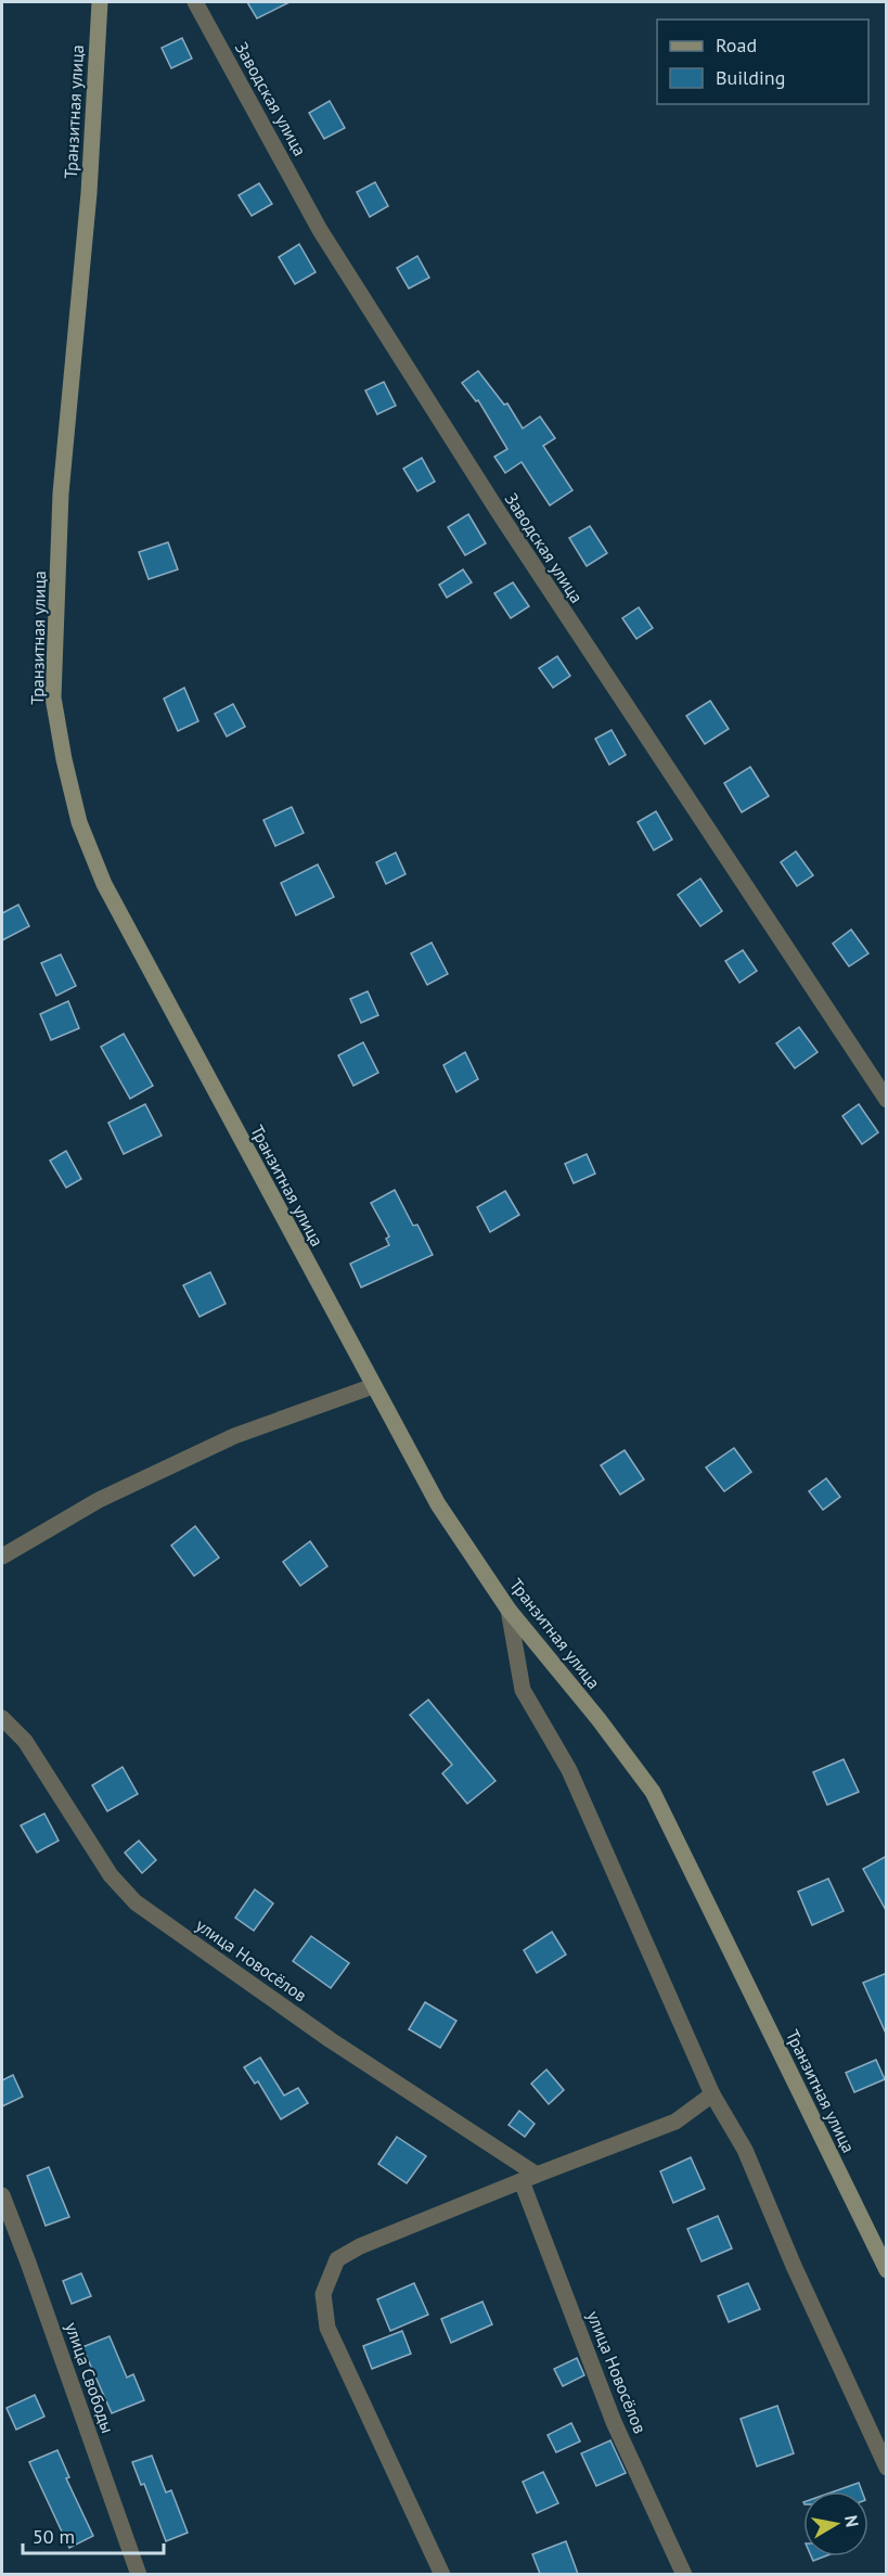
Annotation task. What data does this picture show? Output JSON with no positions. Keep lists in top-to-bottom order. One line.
{"streets":{"main road":["Транзитная улица"],"street":["Заводская улица","улица Новосёлов","улица Свободы"]},"legend":["Road","Building"],"scale_bar":"50 m","north":"right"}
